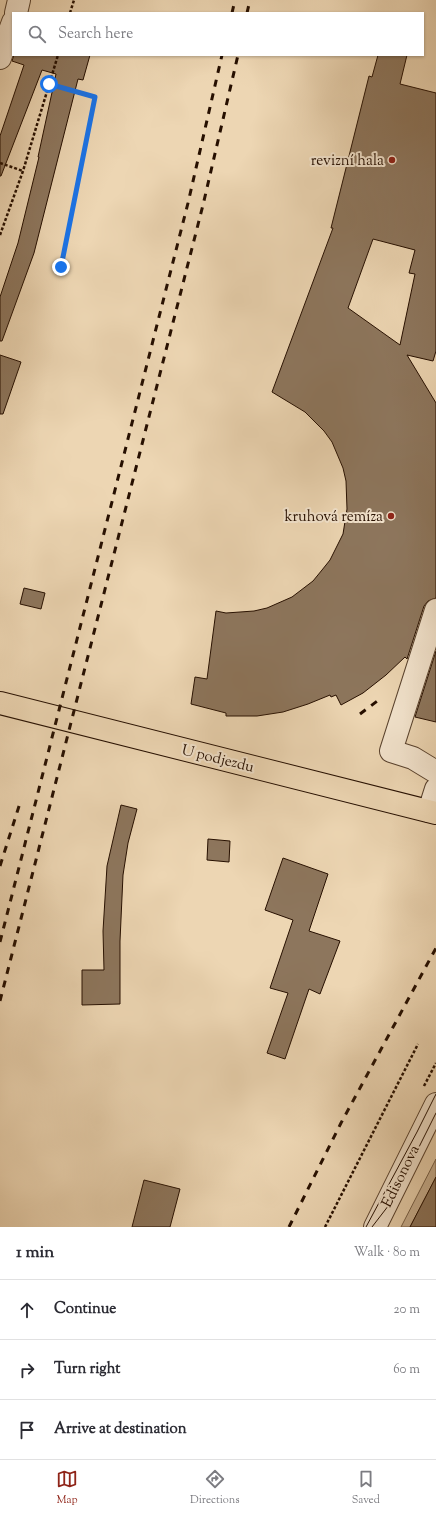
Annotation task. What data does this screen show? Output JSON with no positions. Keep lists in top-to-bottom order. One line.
{"streets":{"main road":["U podjezdu"],"street":["Edisonova"]},"places":["revizní hala","kruhová remíza"],"page":{"search":"Search here","heading":["1 min","Walk · 80 m"],"list":[["Continue","20 m"],["Turn right","60 m"],"Arrive at destination"],"nav":["Map","Directions","Saved"]}}
